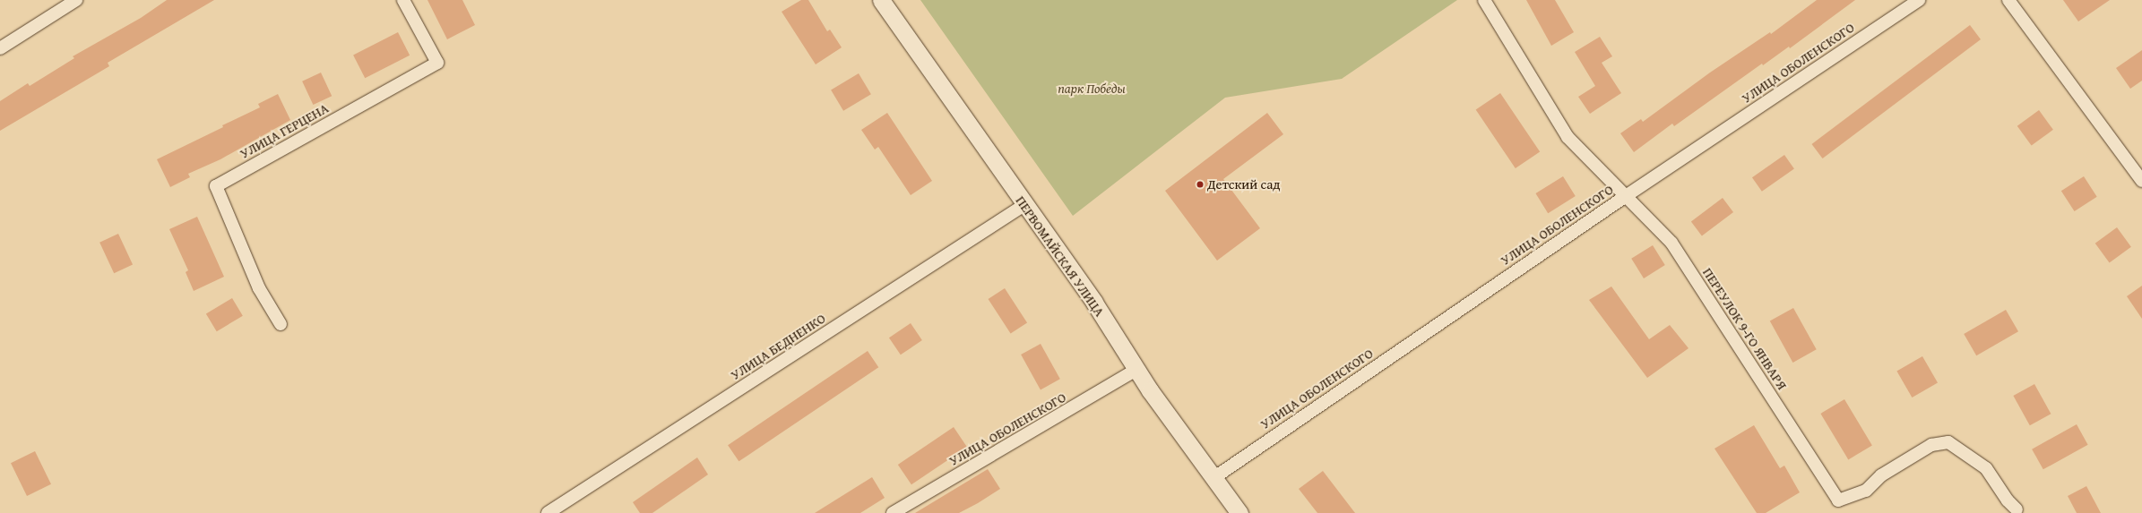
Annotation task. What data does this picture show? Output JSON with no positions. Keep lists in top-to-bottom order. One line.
{"streets":{"main road":["ПЕРВОМАЙСКАЯ УЛИЦА"],"street":["УЛИЦА ОБОЛЕНСКОГО","УЛИЦА ГЕРЦЕНА","ПЕРЕУЛОК 9-ГО ЯНВАРЯ","УЛИЦА БЕДНЕНКО"]},"crossings":[["УЛИЦА ОБОЛЕНСКОГО","ПЕРВОМАЙСКАЯ УЛИЦА"],["УЛИЦА ОБОЛЕНСКОГО","ПЕРЕУЛОК 9-ГО ЯНВАРЯ"],["ПЕРВОМАЙСКАЯ УЛИЦА","УЛИЦА БЕДНЕНКО"]],"parks":["парк Победы"],"places":["Детский сад"]}
